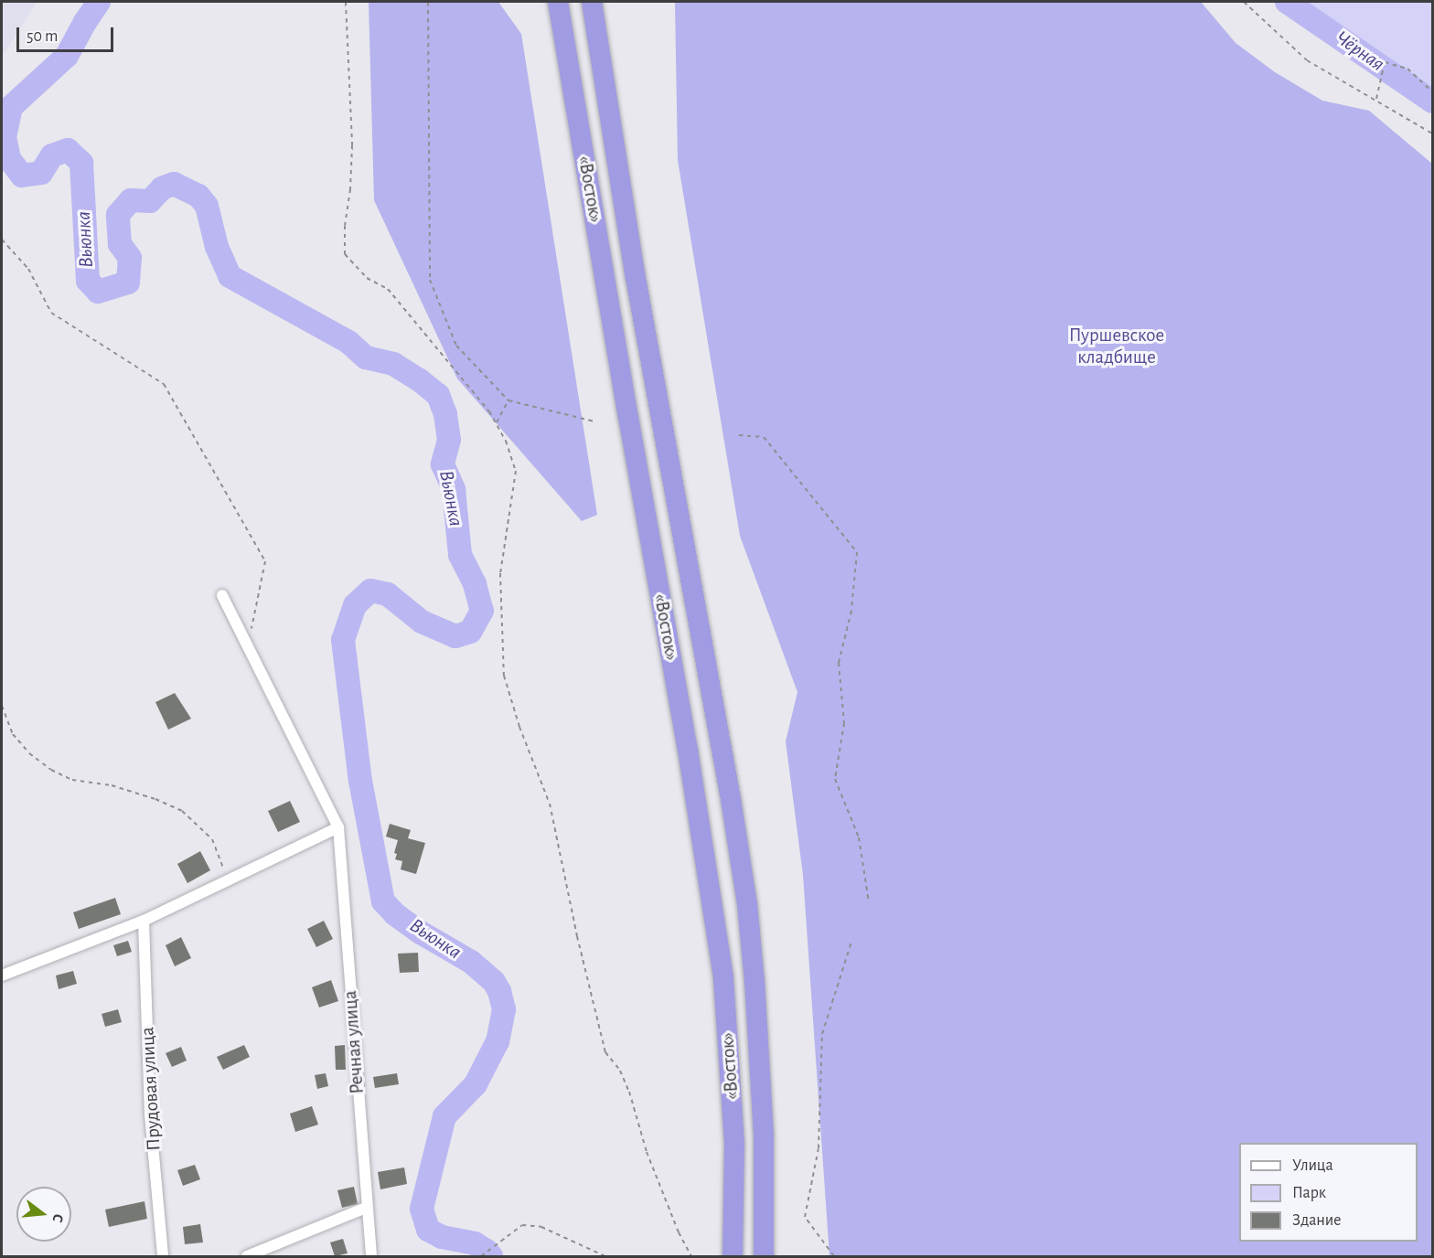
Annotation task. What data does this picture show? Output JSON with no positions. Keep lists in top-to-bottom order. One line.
{"streets":{"highway":["«Восток»"],"street":["Речная улица","Прудовая улица"]},"water":["Чёрная","Вьюнка"],"parks":["Пуршевское кладбище"],"legend":["Улица","Парк","Здание"],"scale_bar":"50 m","north":"right"}
